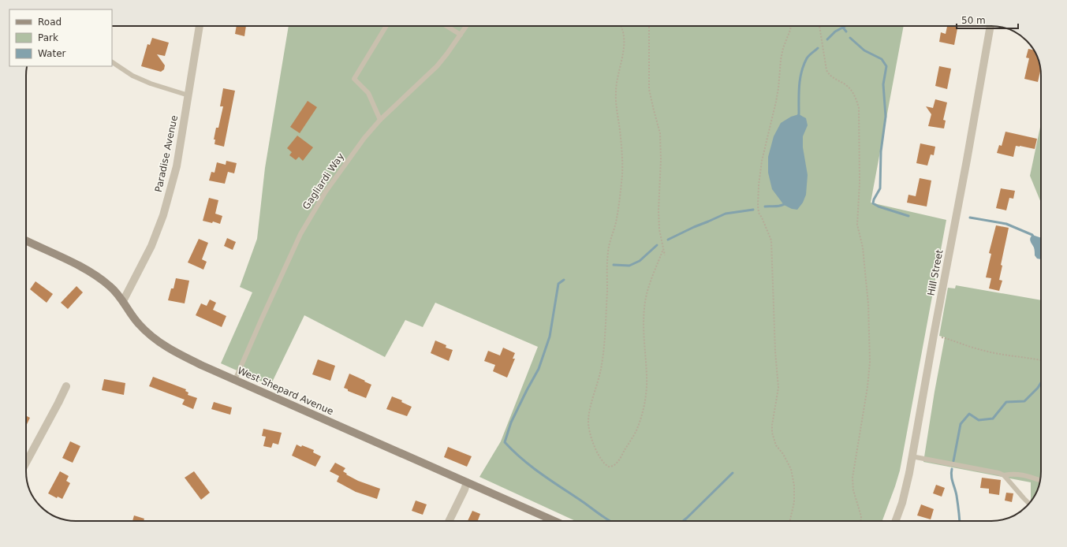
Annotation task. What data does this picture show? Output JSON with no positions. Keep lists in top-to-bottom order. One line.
{"streets":{"street":["Paradise Avenue","Hill Street","West Shepard Avenue"],"lane":["Gagliardi Way"]},"crossings":[["Paradise Avenue","West Shepard Avenue"],["Gagliardi Way","West Shepard Avenue"]],"legend":["Road","Park","Water"],"scale_bar":"50 m"}
